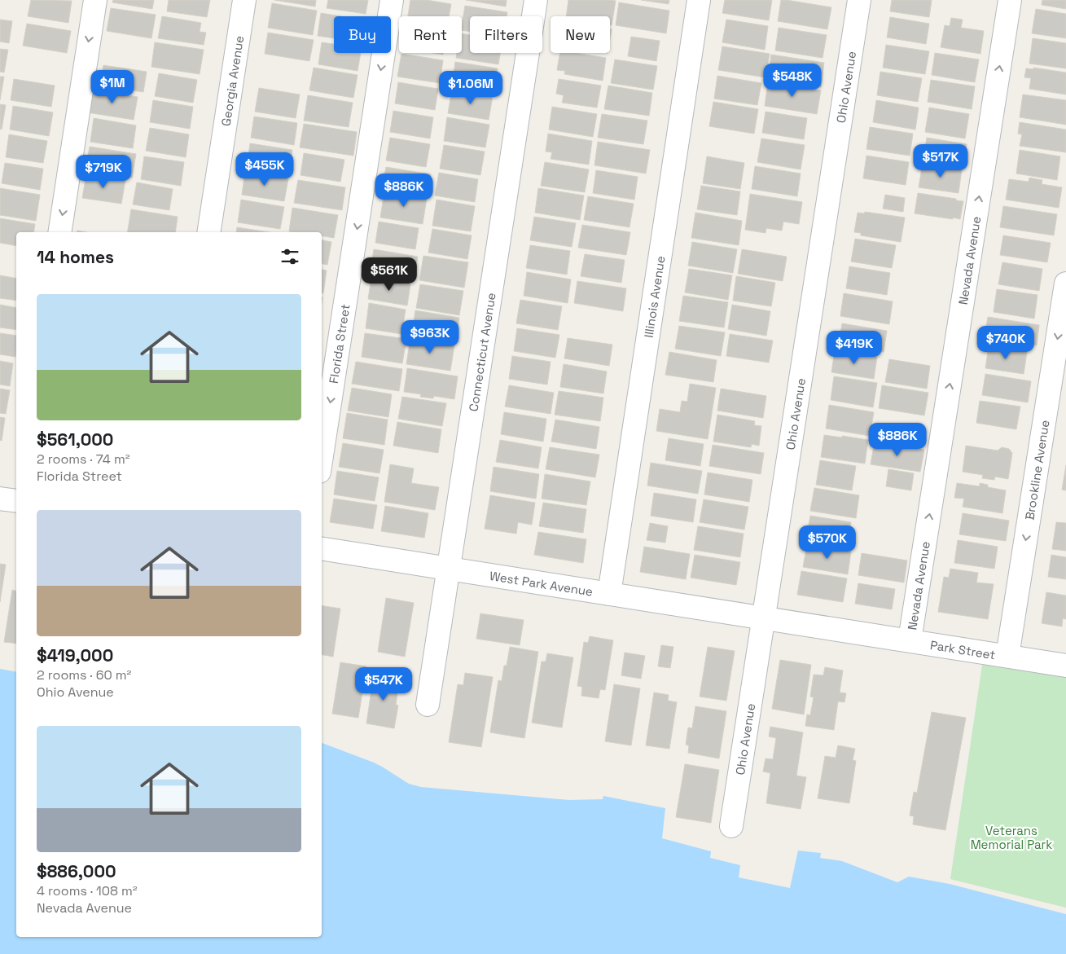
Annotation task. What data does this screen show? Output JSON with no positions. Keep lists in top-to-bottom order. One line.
{"streets":{"street":["Georgia Avenue","Ohio Avenue","Nevada Avenue","Illinois Avenue","Florida Street","Connecticut Avenue","Brookline Avenue","West Park Avenue","Park Street"]},"crossings":[["Ohio Avenue","West Park Avenue"],["Ohio Avenue","Park Street"],["Nevada Avenue","Park Street"],["Illinois Avenue","West Park Avenue"],["Connecticut Avenue","West Park Avenue"],["Brookline Avenue","Park Street"],["West Park Avenue","Park Street"]],"one_way":["Nevada Avenue","Florida Street","Brookline Avenue"],"parks":["Veterans Memorial Park"],"page":{"chip":["Buy","Rent","Filters","New"],"price":["$548K","$1M","$1.06M","$517K","$455K","$719K","$886K","$561K","$963K","$740K","$419K","$886K","$570K","$547K"],"heading":"14 homes","list":[{"name":"$561,000","note":"2 rooms · 74 m² · Florida Street"},{"name":"$419,000","note":"2 rooms · 60 m² · Ohio Avenue"},{"name":"$886,000","note":"4 rooms · 108 m² · Nevada Avenue"}]}}
